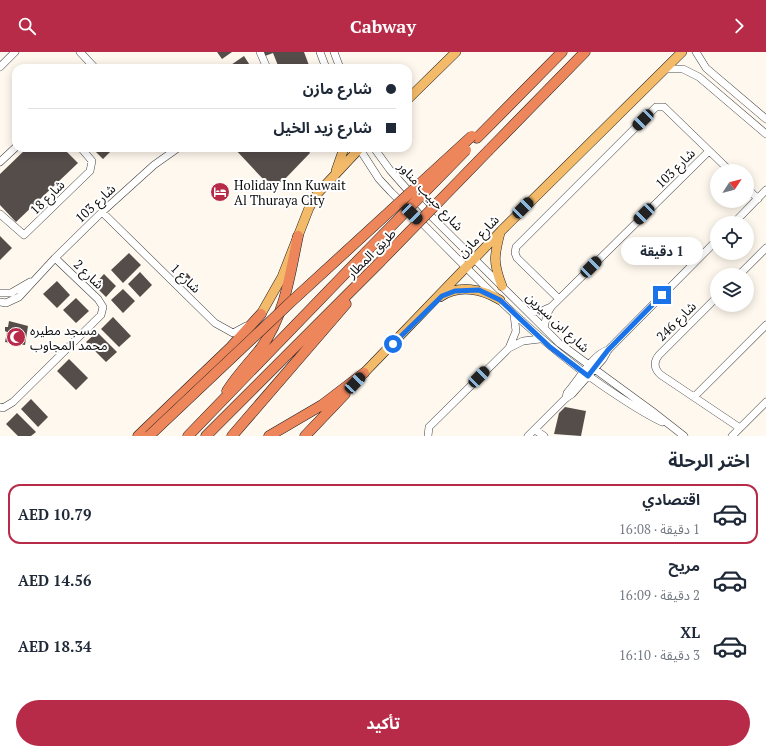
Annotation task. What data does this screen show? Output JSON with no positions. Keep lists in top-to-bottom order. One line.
{"streets":{"highway":["طريق المطار"],"main road":["شارع مازن"],"street":["شارع 103","شارع حبيب مناور","شارع 18","شارع 2","شارع 1","شارع 246","شارع ابن سيرين"]},"crossings":[["شارع 103","شارع 2"],["شارع 103","شارع 1"],["شارع 103","شارع ابن سيرين"],["شارع حبيب مناور","شارع مازن"],["شارع حبيب مناور","شارع ابن سيرين"],["شارع مازن","شارع ابن سيرين"]],"places":{"hotel":["Holiday Inn Kuwait Al Thuraya City"],"mosque":["مسجد مطيره محمد المجاوب"]},"north":"top right","page":{"header":"Cabway","banner":["شارع مازن","شارع زيد الخيل"],"bubble":"1 دقيقة","heading":"اختر الرحلة","list":[{"name":"اقتصادي","note":"1 دقيقة · 16:08","value":"AED 10.79"},{"name":"مريح","note":"2 دقيقة · 16:09","value":"AED 14.56"},{"name":"XL","note":"3 دقيقة · 16:10","value":"AED 18.34"}],"buttons":"تأكيد"}}
